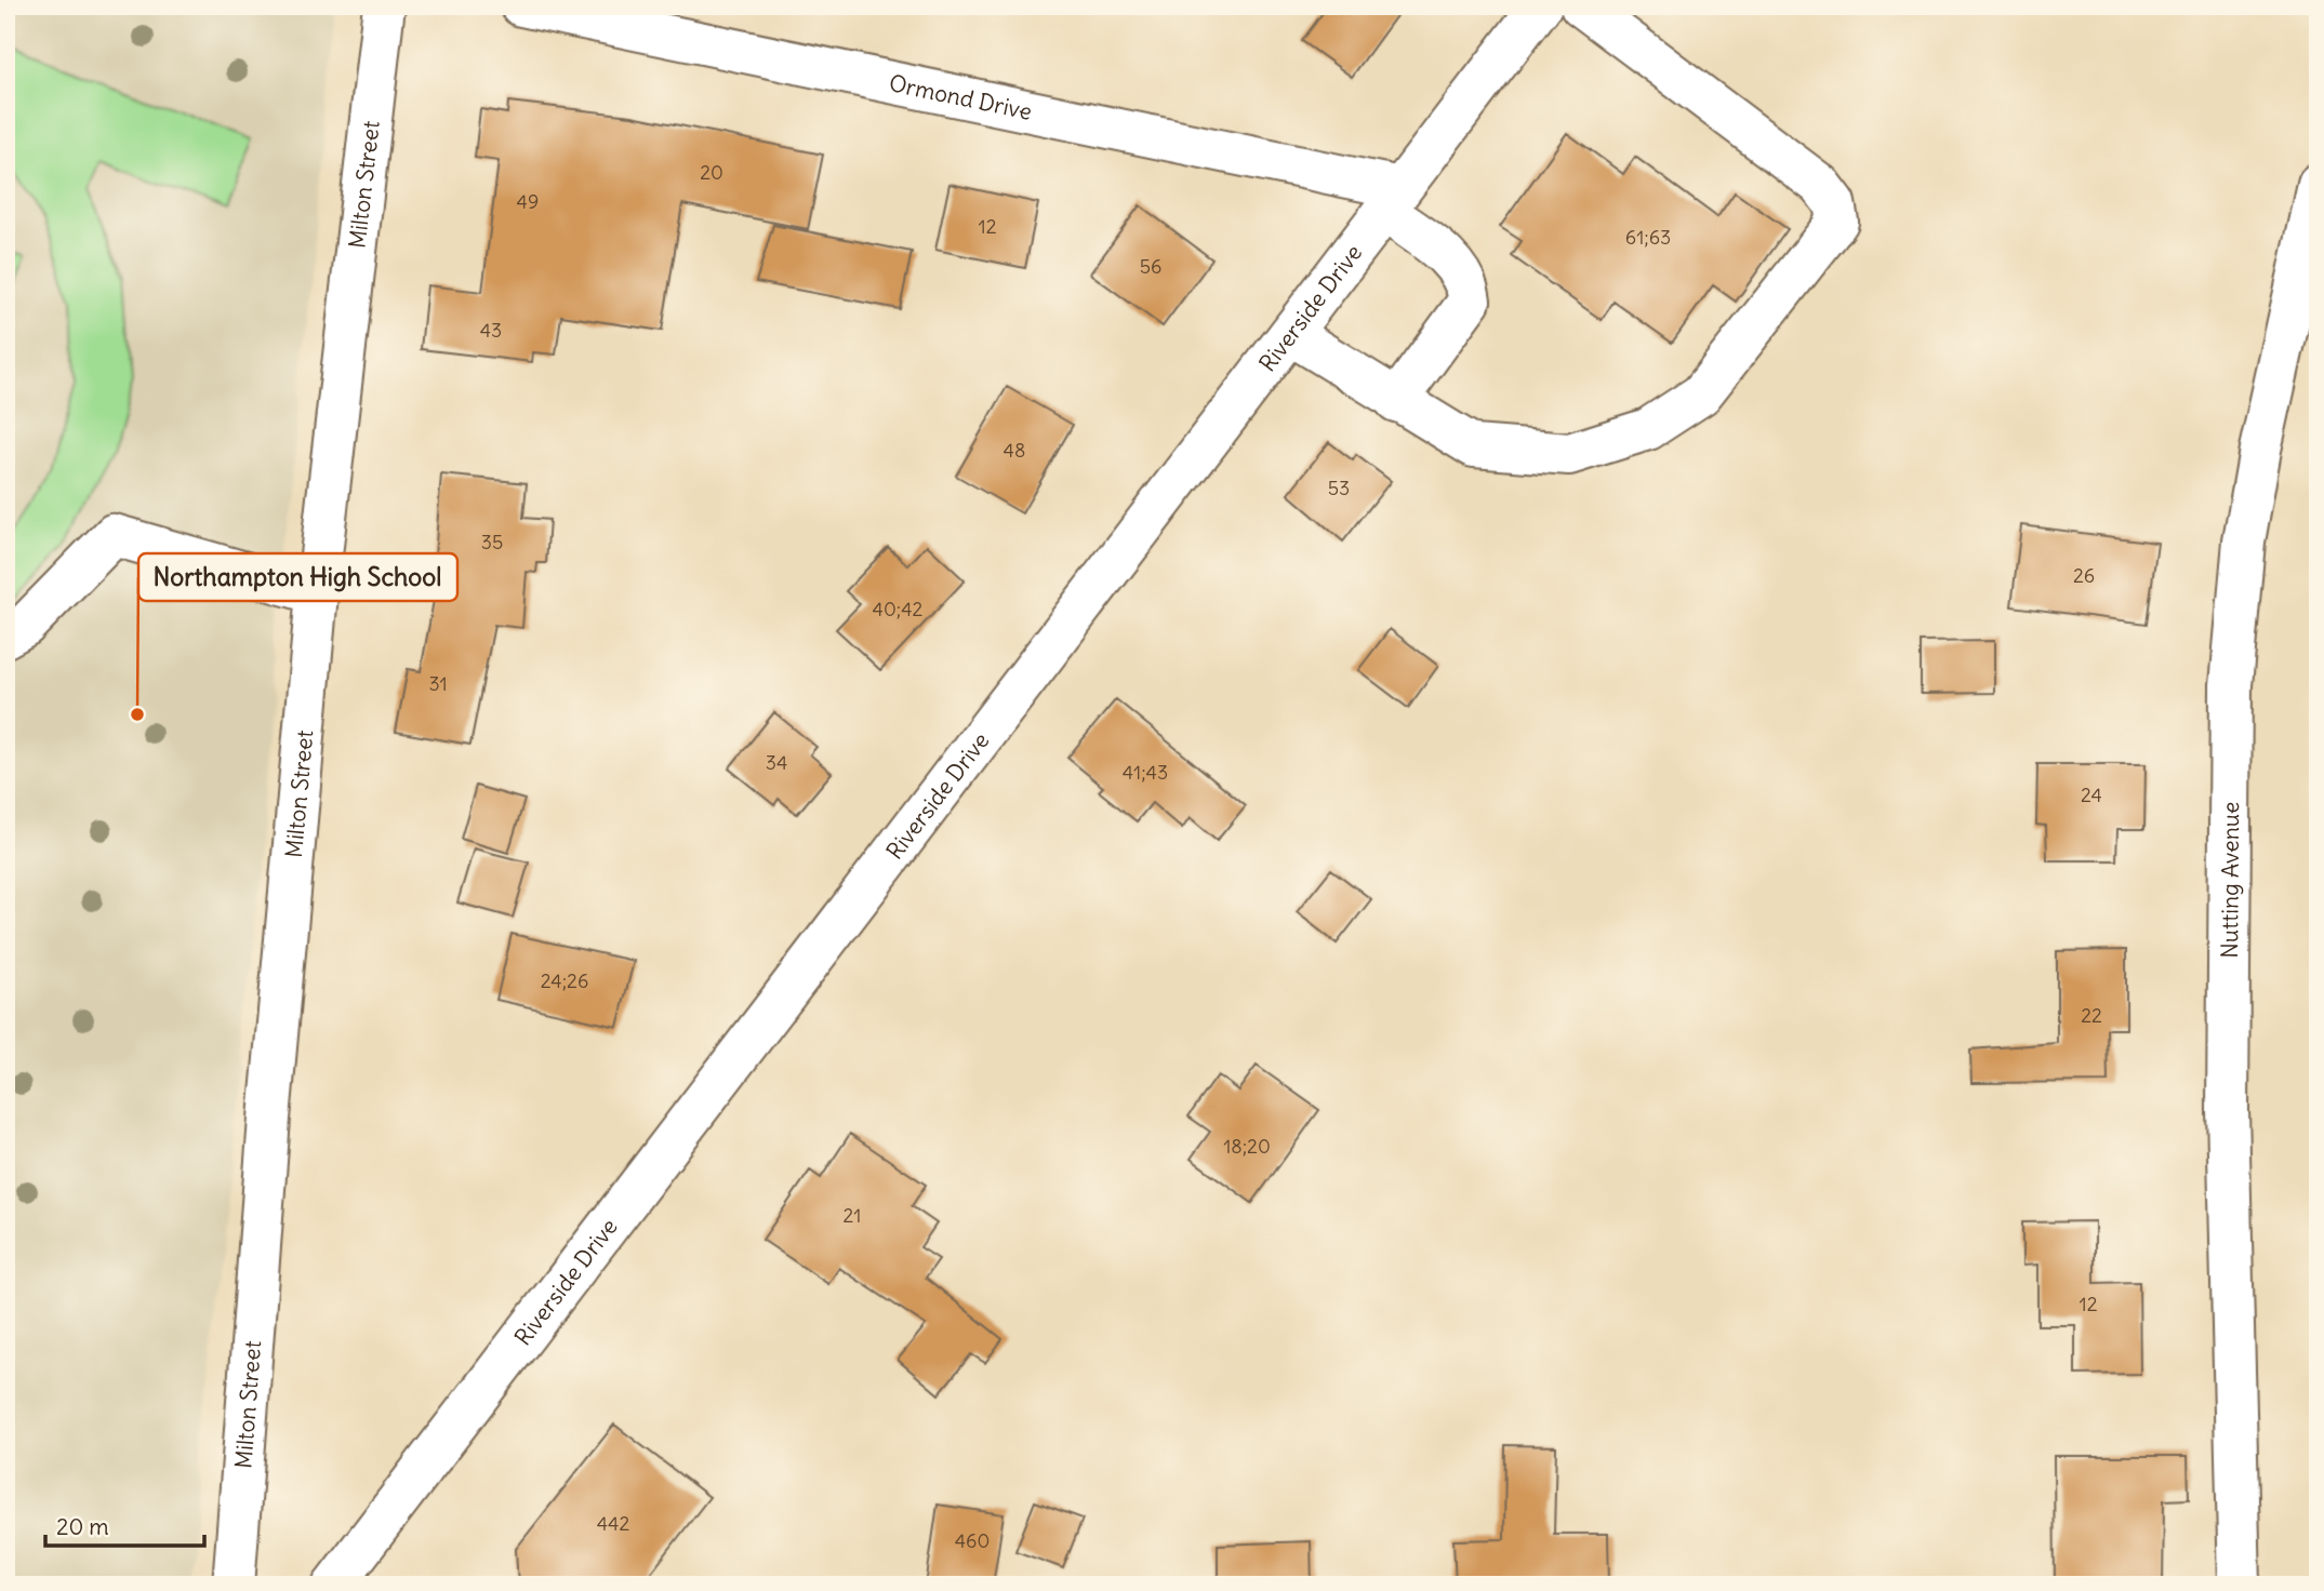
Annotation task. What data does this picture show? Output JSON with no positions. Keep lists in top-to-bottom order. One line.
{"streets":{"street":["Ormond Drive","Milton Street","Riverside Drive","Nutting Avenue"]},"crossings":[["Ormond Drive","Riverside Drive"]],"places":["Northampton High School"],"house_numbers":["20","49","12","61;63","56","43","48","53","35","26","40;42","31","34","41;43","24","24;26","22","18;20","21","12","442","460"],"scale_bar":"20 m"}
